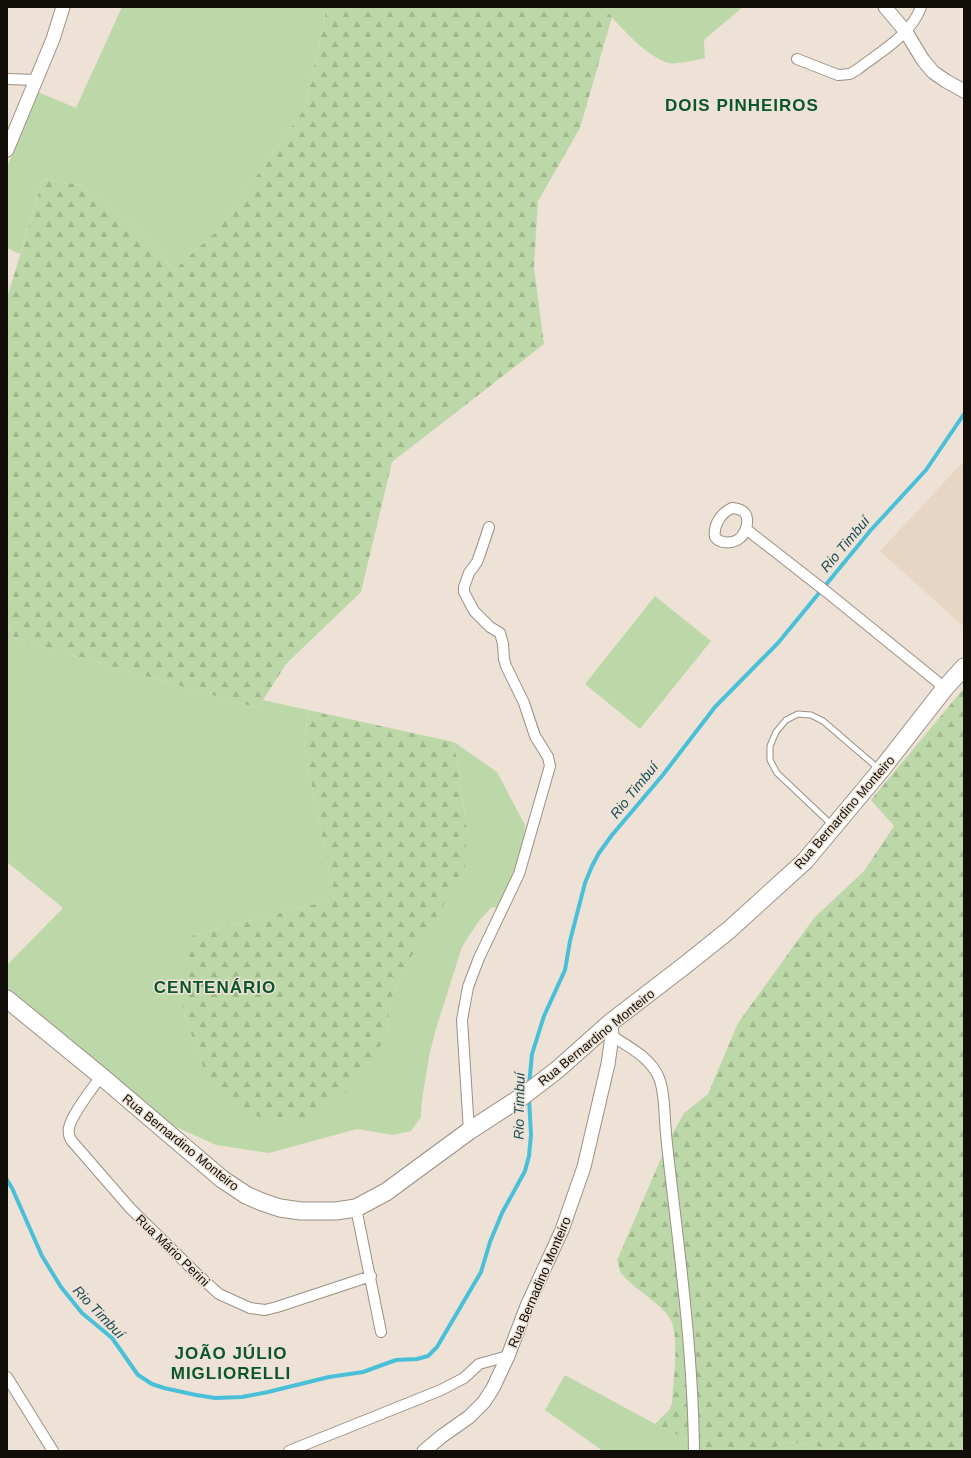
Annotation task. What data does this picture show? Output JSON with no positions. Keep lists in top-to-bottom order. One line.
{"streets":{"main road":["Rua Bernardino Monteiro"],"street":["Rua Mário Perini","Rua Bernadino Monteiro"]},"crossings":[["Rua Bernardino Monteiro","Rua Mário Perini"],["Rua Bernardino Monteiro","Rua Bernadino Monteiro"]],"districts":["DOIS PINHEIROS","CENTENÁRIO","JOÃO JÚLIO MIGLIORELLI"],"water":["Rio Timbuí"]}
